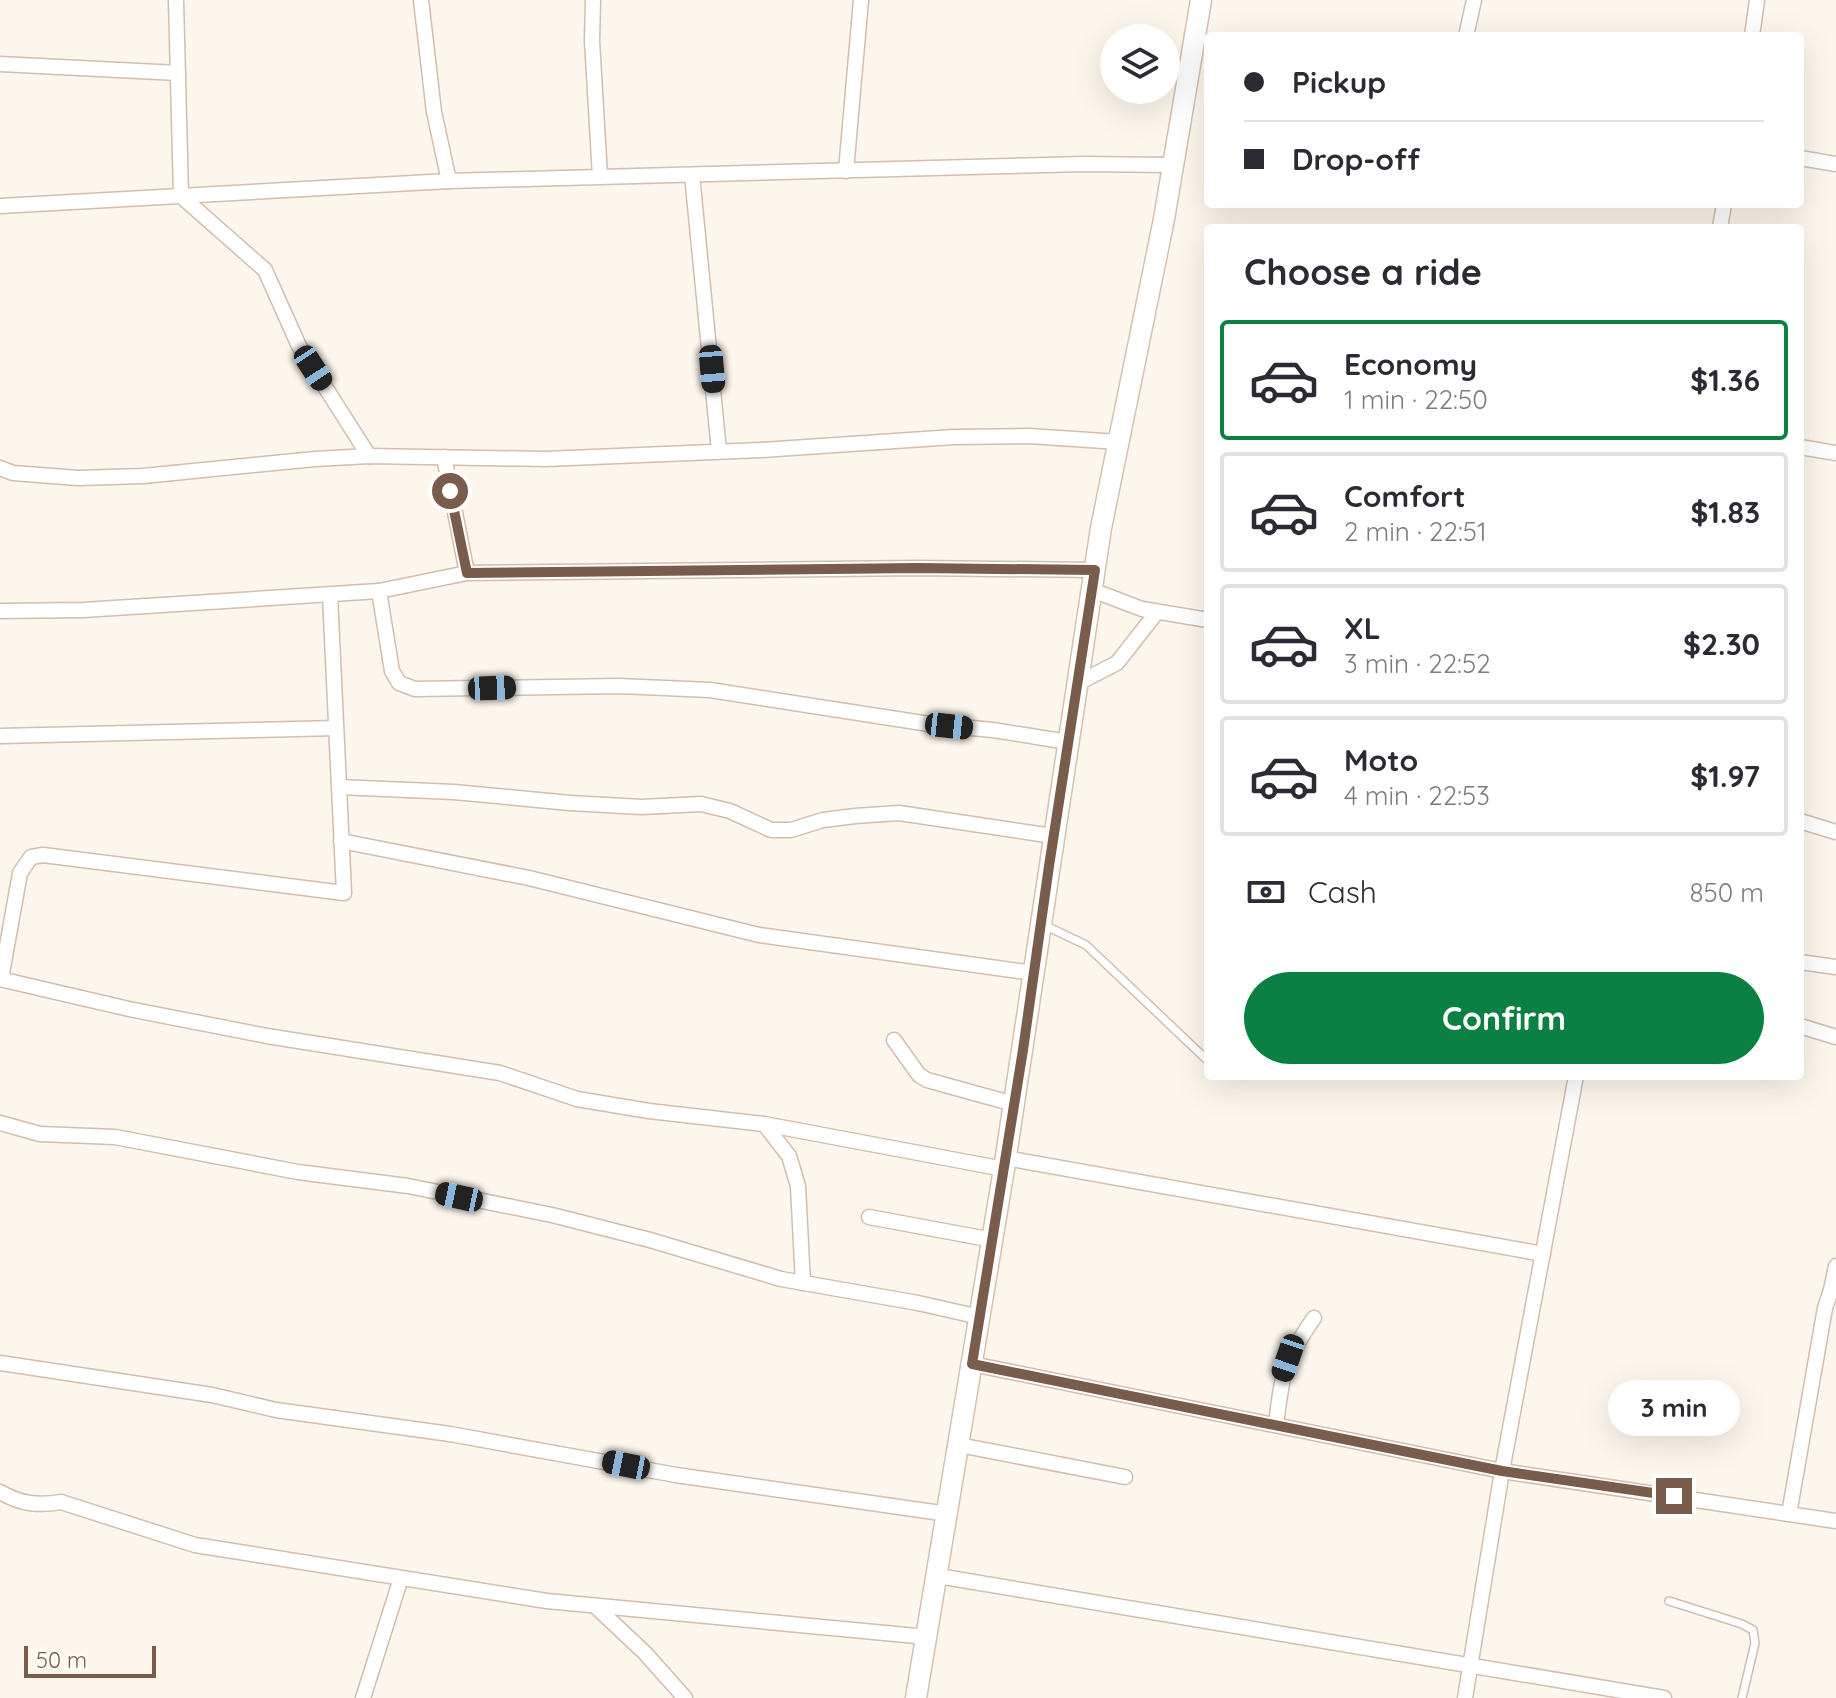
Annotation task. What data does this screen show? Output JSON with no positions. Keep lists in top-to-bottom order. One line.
{"scale_bar":"50 m","page":{"banner":["Pickup","Drop-off"],"heading":"Choose a ride","list":[{"name":"Economy","note":"1 min · 22:50","value":"$1.36"},{"name":"Comfort","note":"2 min · 22:51","value":"$1.83"},{"name":"XL","note":"3 min · 22:52","value":"$2.30"},{"name":"Moto","note":"4 min · 22:53","value":"$1.97"}],"pay":["Cash","850 m"],"buttons":"Confirm","bubble":"3 min","scale":"50 m"}}
